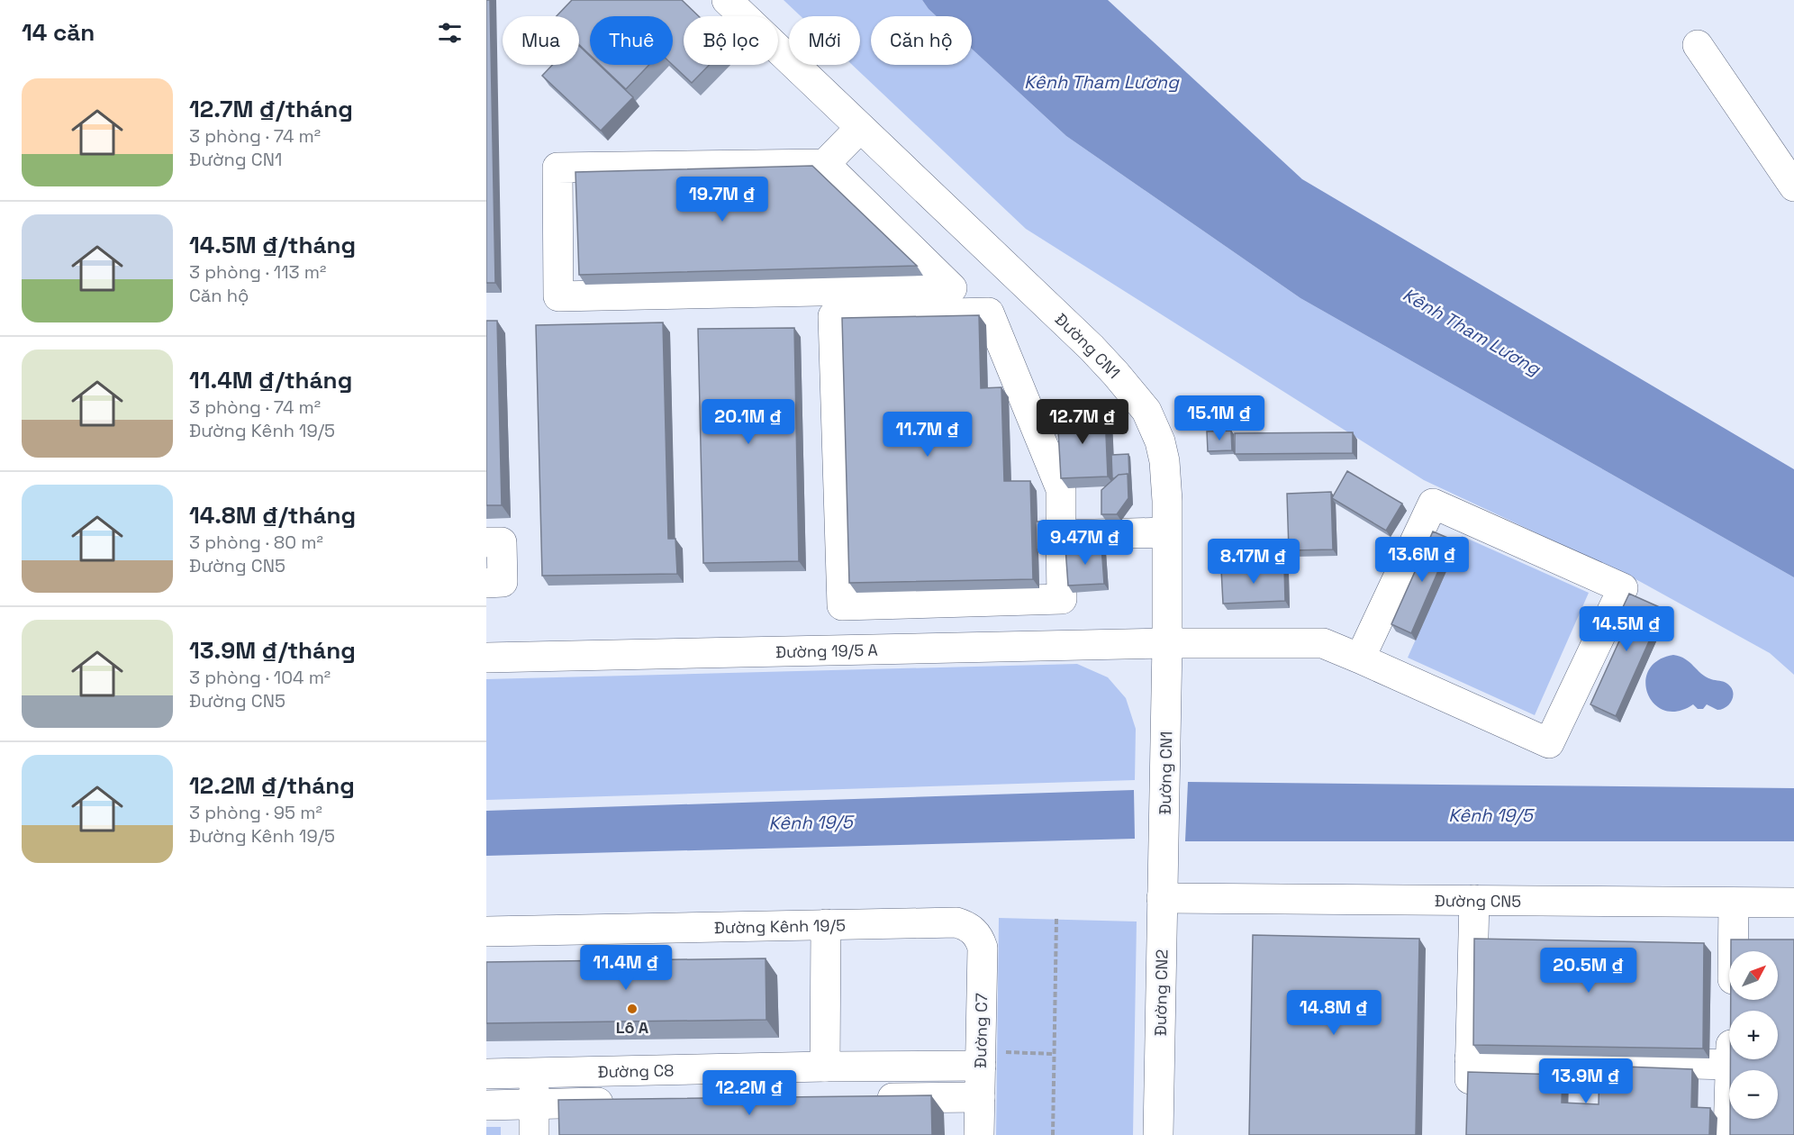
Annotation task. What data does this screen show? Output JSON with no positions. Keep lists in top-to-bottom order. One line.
{"streets":{"street":["Đường CN1","Đường 19/5 A","Đường CN5","Đường Kênh 19/5","Đường CN2","Đường C7","Đường C8"]},"crossings":[["Đường CN1","Đường 19/5 A"],["Đường CN1","Đường CN2"],["Đường CN5","Đường CN2"],["Đường Kênh 19/5","Đường C7"],["Đường C7","Đường C8"]],"water":["Kênh Tham Lương","Kênh 19/5"],"places":["Lô A"],"north":"top right","page":{"heading":"14 căn","chip":["Mua","Thuê","Bộ lọc","Mới","Căn hộ"],"list":[{"name":"12.7M ₫/tháng","note":"3 phòng · 74 m² · Đường CN1"},{"name":"14.5M ₫/tháng","note":"3 phòng · 113 m² · Căn hộ"},{"name":"11.4M ₫/tháng","note":"3 phòng · 74 m² · Đường Kênh 19/5"},{"name":"14.8M ₫/tháng","note":"3 phòng · 80 m² · Đường CN5"},{"name":"13.9M ₫/tháng","note":"3 phòng · 104 m² · Đường CN5"},{"name":"12.2M ₫/tháng","note":"3 phòng · 95 m² · Đường Kênh 19/5"}],"price":["19.7M ₫","15.1M ₫","20.1M ₫","12.7M ₫","11.7M ₫","9.47M ₫","13.6M ₫","8.17M ₫","14.5M ₫","11.4M ₫","20.5M ₫","14.8M ₫","13.9M ₫","12.2M ₫"],"map_buttons":["+","−"]}}
